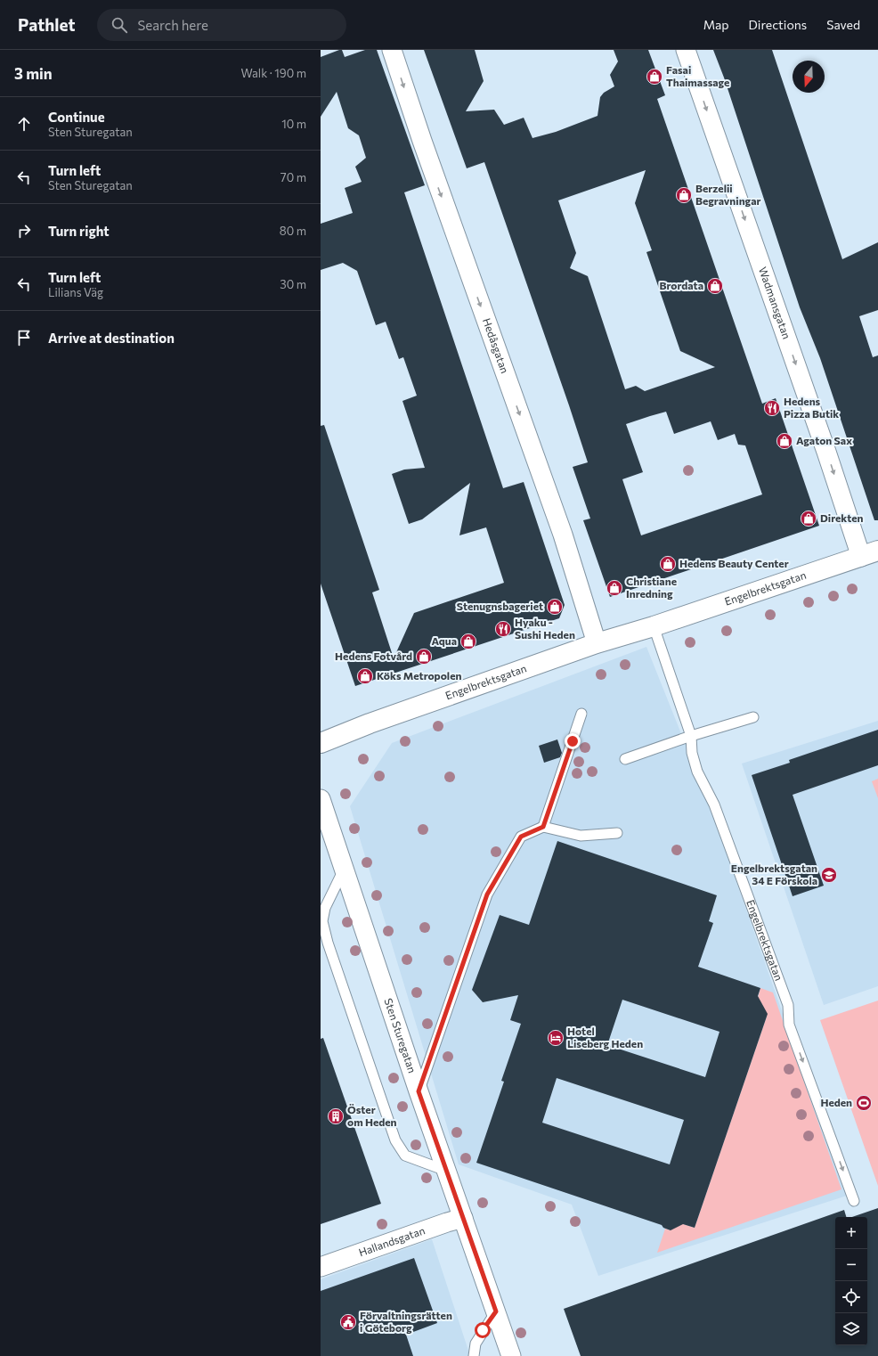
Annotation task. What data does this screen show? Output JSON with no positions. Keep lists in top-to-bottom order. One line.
{"streets":{"street":["Wadmansgatan","Hedåsgatan","Engelbrektsgatan","Sten Sturegatan","Hallandsgatan"]},"crossings":[["Wadmansgatan","Engelbrektsgatan"],["Hedåsgatan","Engelbrektsgatan"],["Sten Sturegatan","Hallandsgatan"]],"one_way":["Wadmansgatan","Hedåsgatan","Engelbrektsgatan"],"places":{"shop":["Fasai Thaimassage","Berzelii Begravningar","Brordata","Agaton Sax","Direkten","Hedens Beauty Center","Christiane Inredning","Stenugnsbageriet","Aqua","Hedens Fotvård","Köks Metropolen"],"restaurant":["Hedens Pizza Butik","Hyaku - Sushi Heden"],"school or university":["Engelbrektsgatan 34 E Förskola"],"hotel":["Hotel Liseberg Heden"],"sports":["Heden"],"building":["Öster om Heden"],"public building":["Förvaltningsrätten i Göteborg"]},"north":"bottom","page":{"header":"Pathlet","search":"Search here","nav":["Map","Directions","Saved"],"heading":["3 min","Walk · 190 m"],"list":[["Continue","Sten Sturegatan","10 m"],["Turn left","Sten Sturegatan","70 m"],["Turn right","80 m"],["Turn left","Lilians Väg","30 m"],"Arrive at destination"],"map_buttons":["+","−"]}}
